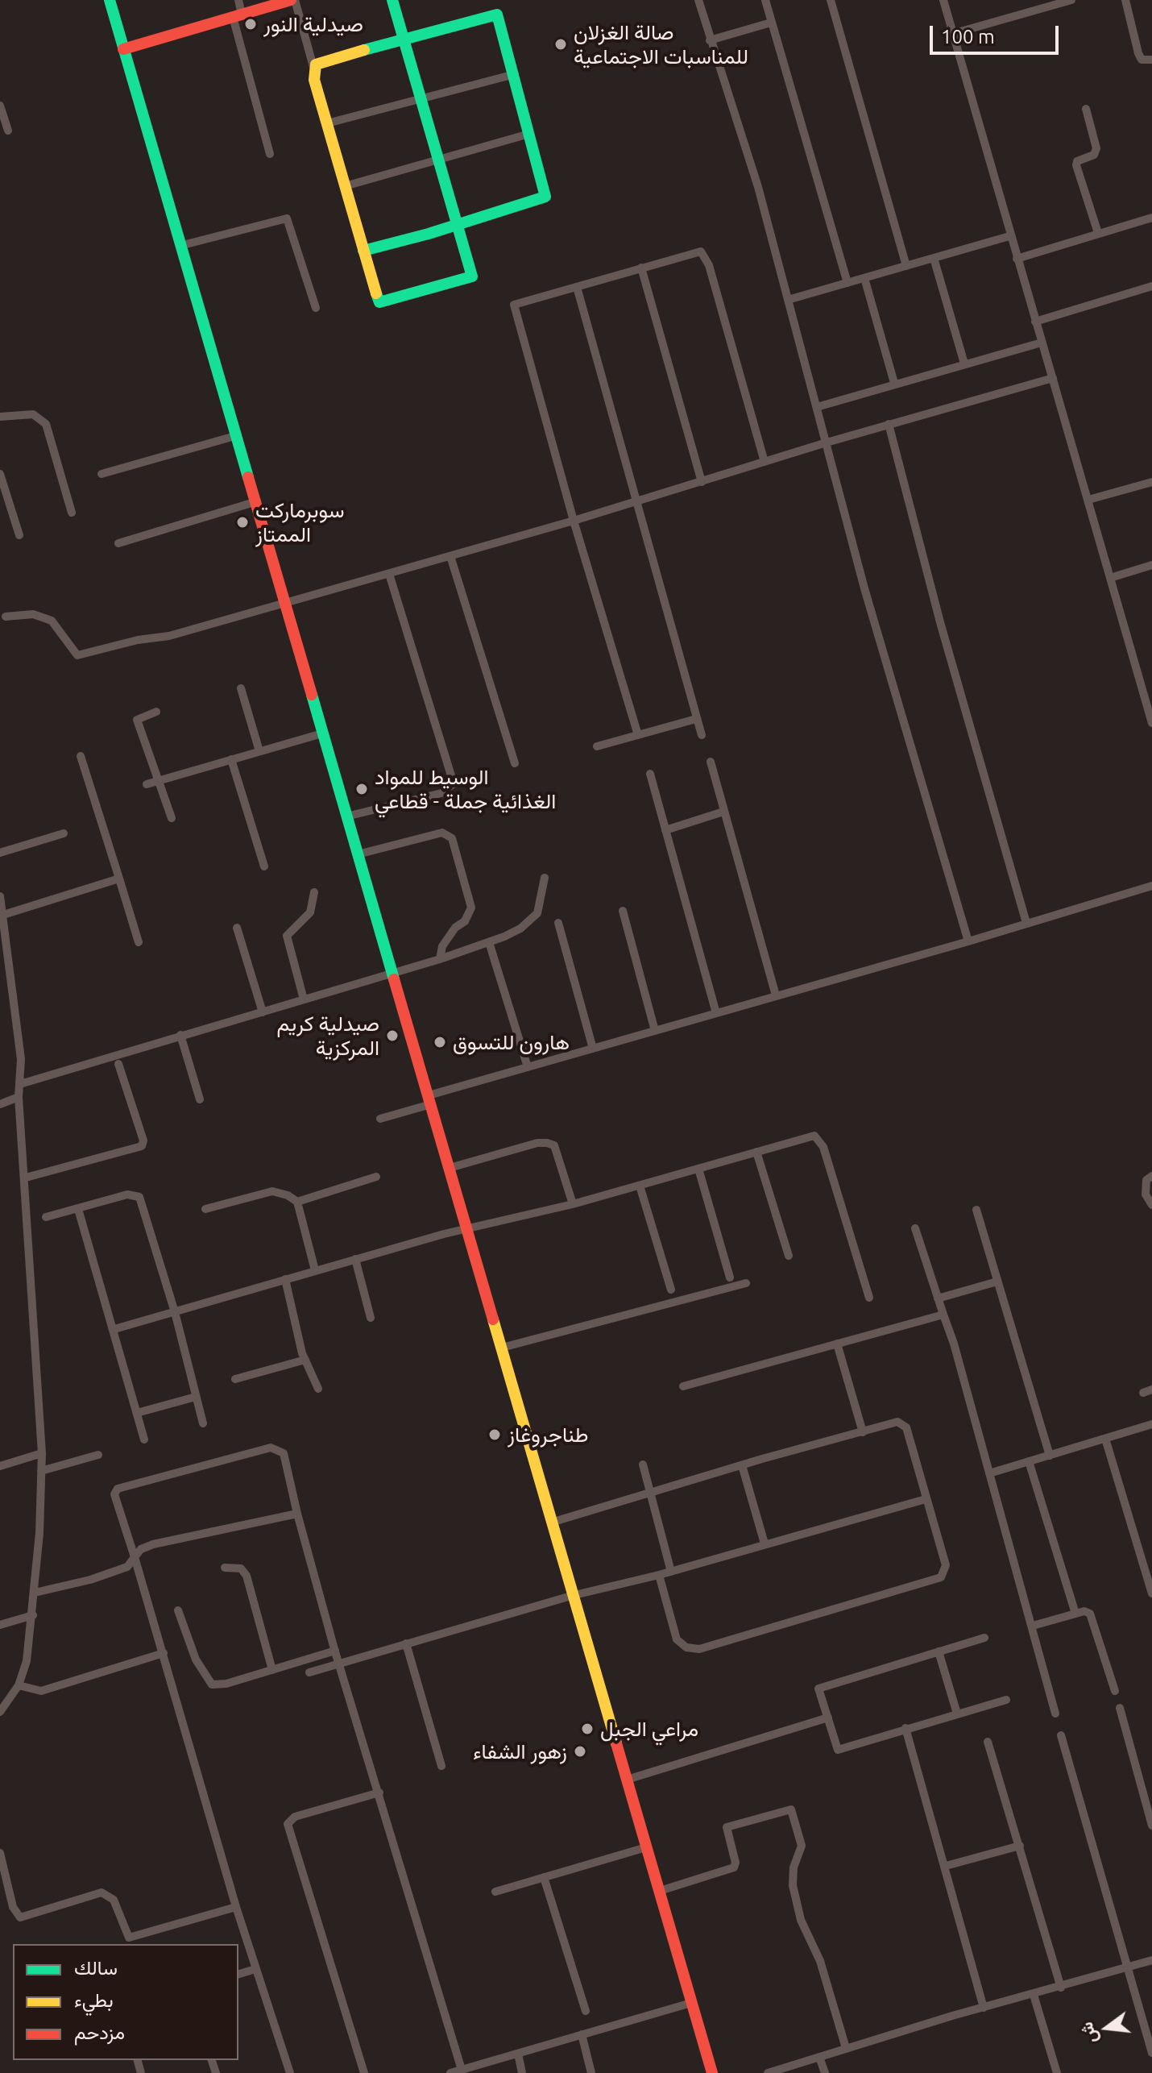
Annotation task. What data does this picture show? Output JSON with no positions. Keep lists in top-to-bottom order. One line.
{"places":["صيدلية النور","صالة الغزلان للمناسبات الاجتماعية","سوبرماركت الممتاز","الوسيط للمواد الغذائية جملة - قطاعي","صيدلية كريم المركزية","هارون للتسوق","طناجروغاز","مراعي الجبل","زهور الشفاء"],"legend":["سالك","بطيء","مزدحم"],"scale_bar":"100 m","north":"left"}
